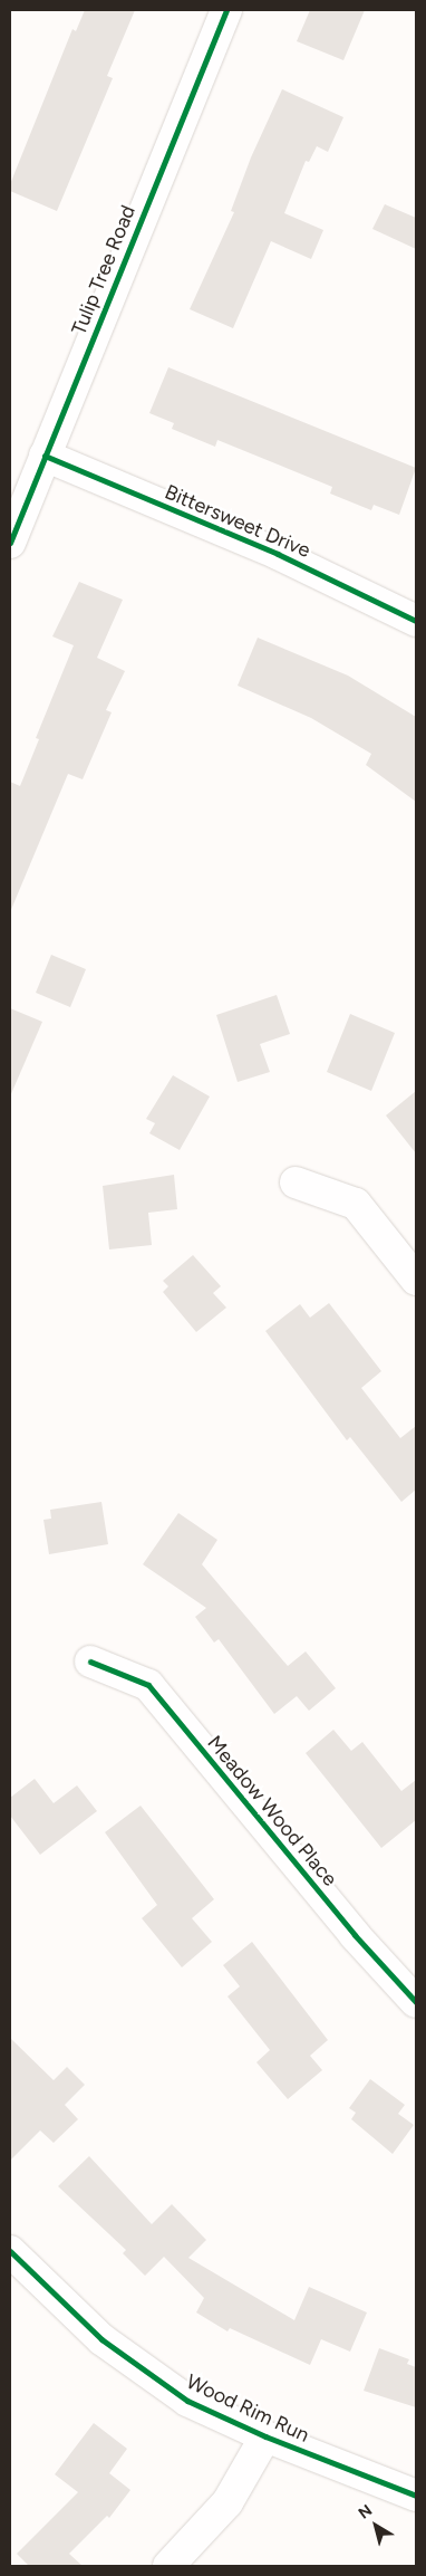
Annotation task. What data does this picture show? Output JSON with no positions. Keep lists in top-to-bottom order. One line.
{"streets":{"street":["Tulip Tree Road","Bittersweet Drive","Meadow Wood Place","Wood Rim Run"]},"crossings":[["Tulip Tree Road","Bittersweet Drive"]],"north":"top left"}
